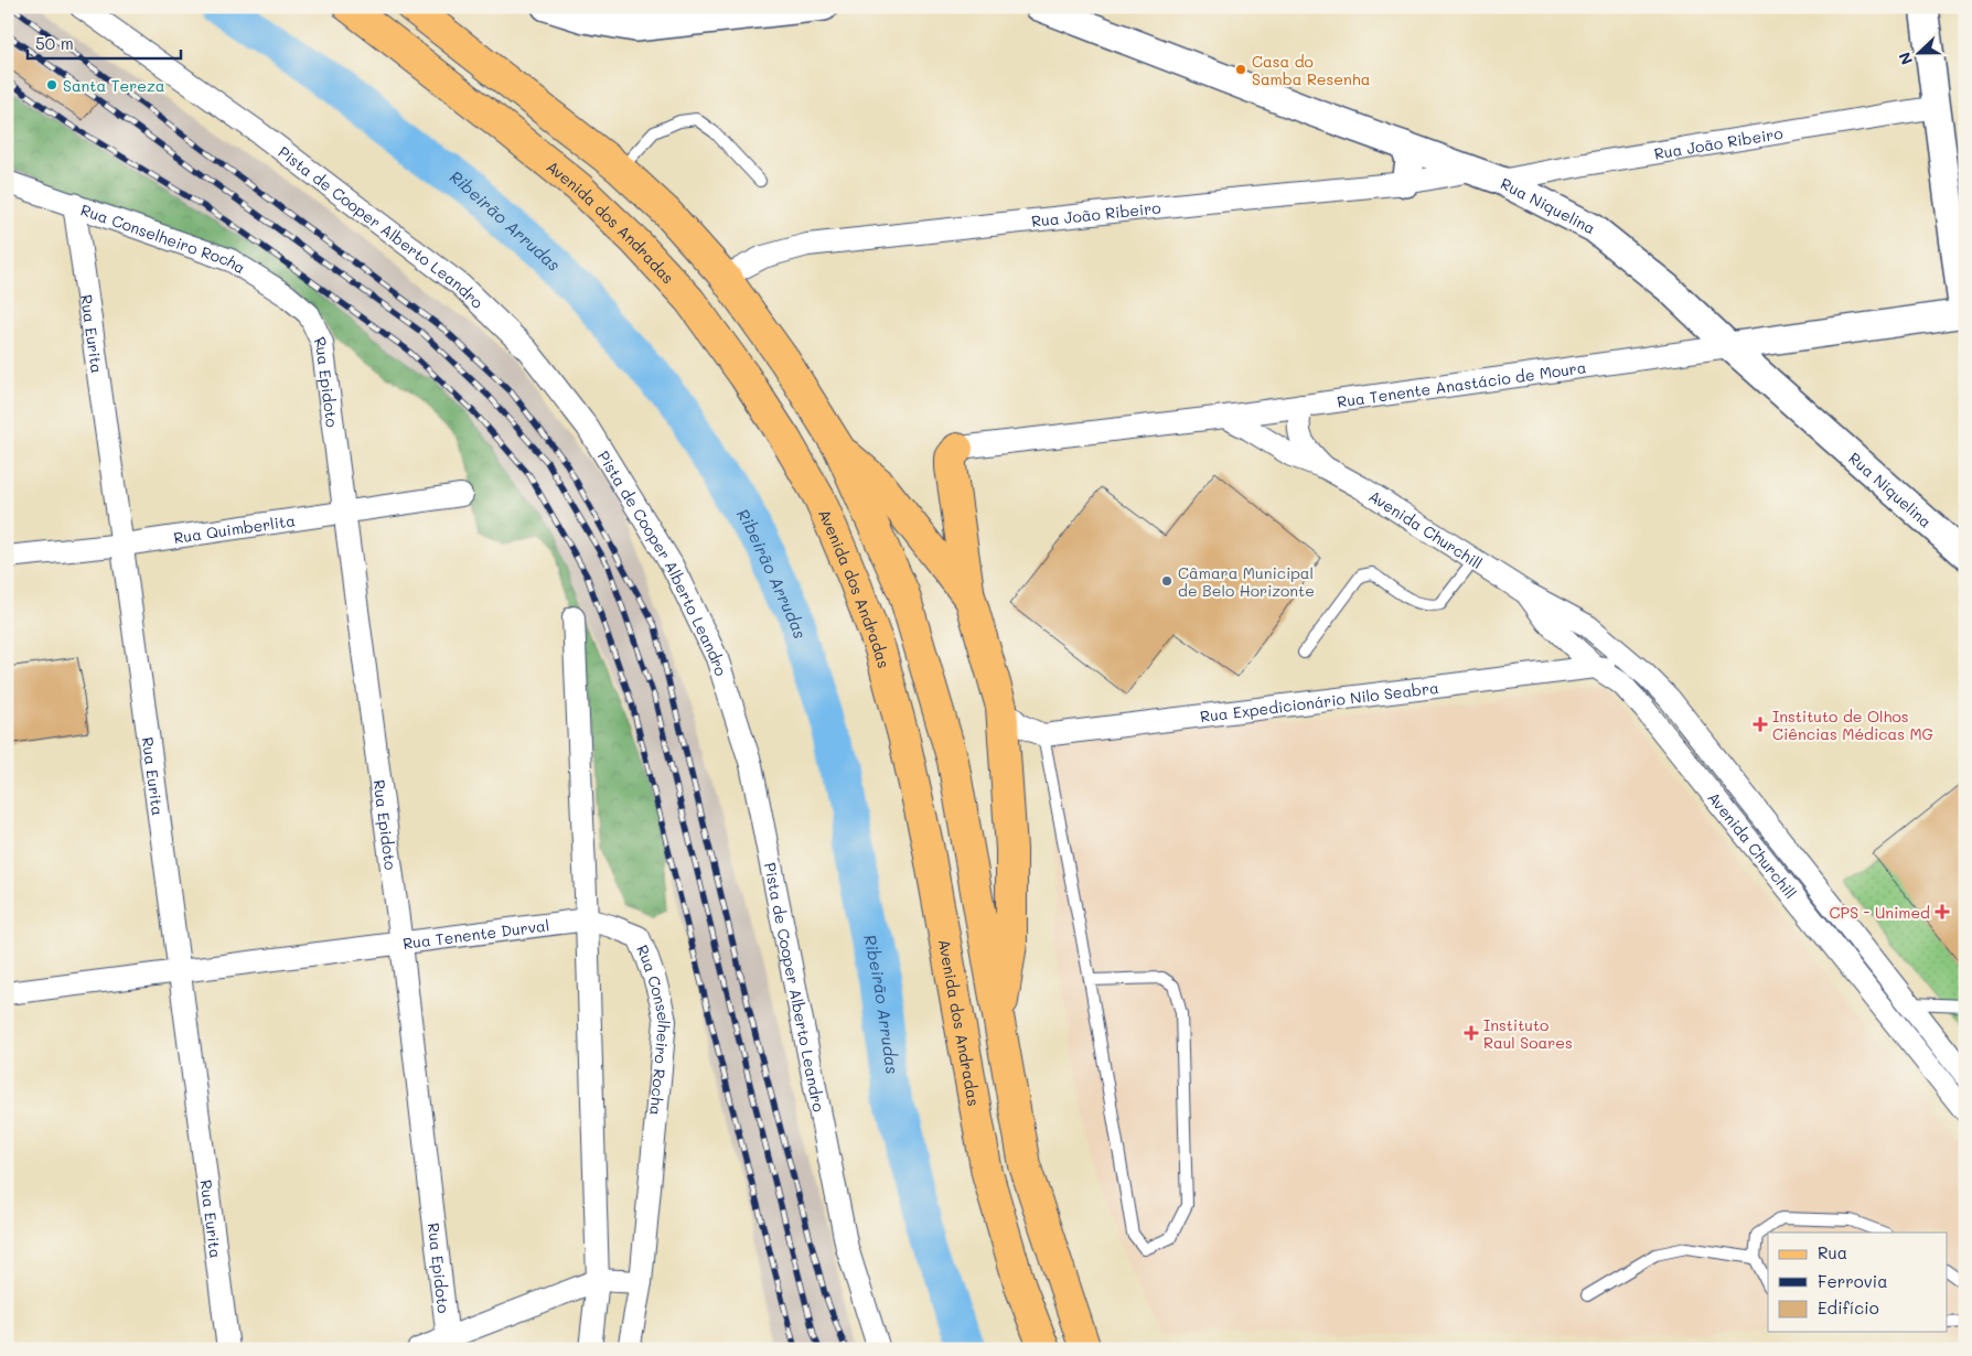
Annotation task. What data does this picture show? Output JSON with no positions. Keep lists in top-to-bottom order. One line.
{"streets":{"main road":["Avenida dos Andradas"],"street":["Rua João Ribeiro","Rua Niquelina","Pista de Cooper Alberto Leandro","Rua Conselheiro Rocha","Rua Eurita","Rua Epidoto","Rua Tenente Anastácio de Moura","Rua Quimberlita","Avenida Churchill","Rua Expedicionário Nilo Seabra","Rua Tenente Durval"]},"crossings":[["Rua João Ribeiro","Rua Niquelina"],["Rua Niquelina","Rua Tenente Anastácio de Moura"],["Rua Conselheiro Rocha","Rua Eurita"],["Rua Conselheiro Rocha","Rua Epidoto"],["Rua Conselheiro Rocha","Rua Tenente Durval"],["Rua Eurita","Rua Quimberlita"],["Rua Eurita","Rua Tenente Durval"],["Rua Epidoto","Rua Quimberlita"],["Rua Epidoto","Rua Tenente Durval"],["Rua Tenente Anastácio de Moura","Avenida Churchill"],["Avenida Churchill","Rua Expedicionário Nilo Seabra"]],"water":["Ribeirão Arrudas"],"places":{"other":["Casa do Samba Resenha","Santa Tereza","Câmara Municipal de Belo Horizonte"],"health":["Instituto de Olhos Ciências Médicas MG","CPS - Unimed","Instituto Raul Soares"]},"legend":["Rua","Ferrovia","Edifício"],"scale_bar":"50 m","north":"left"}
